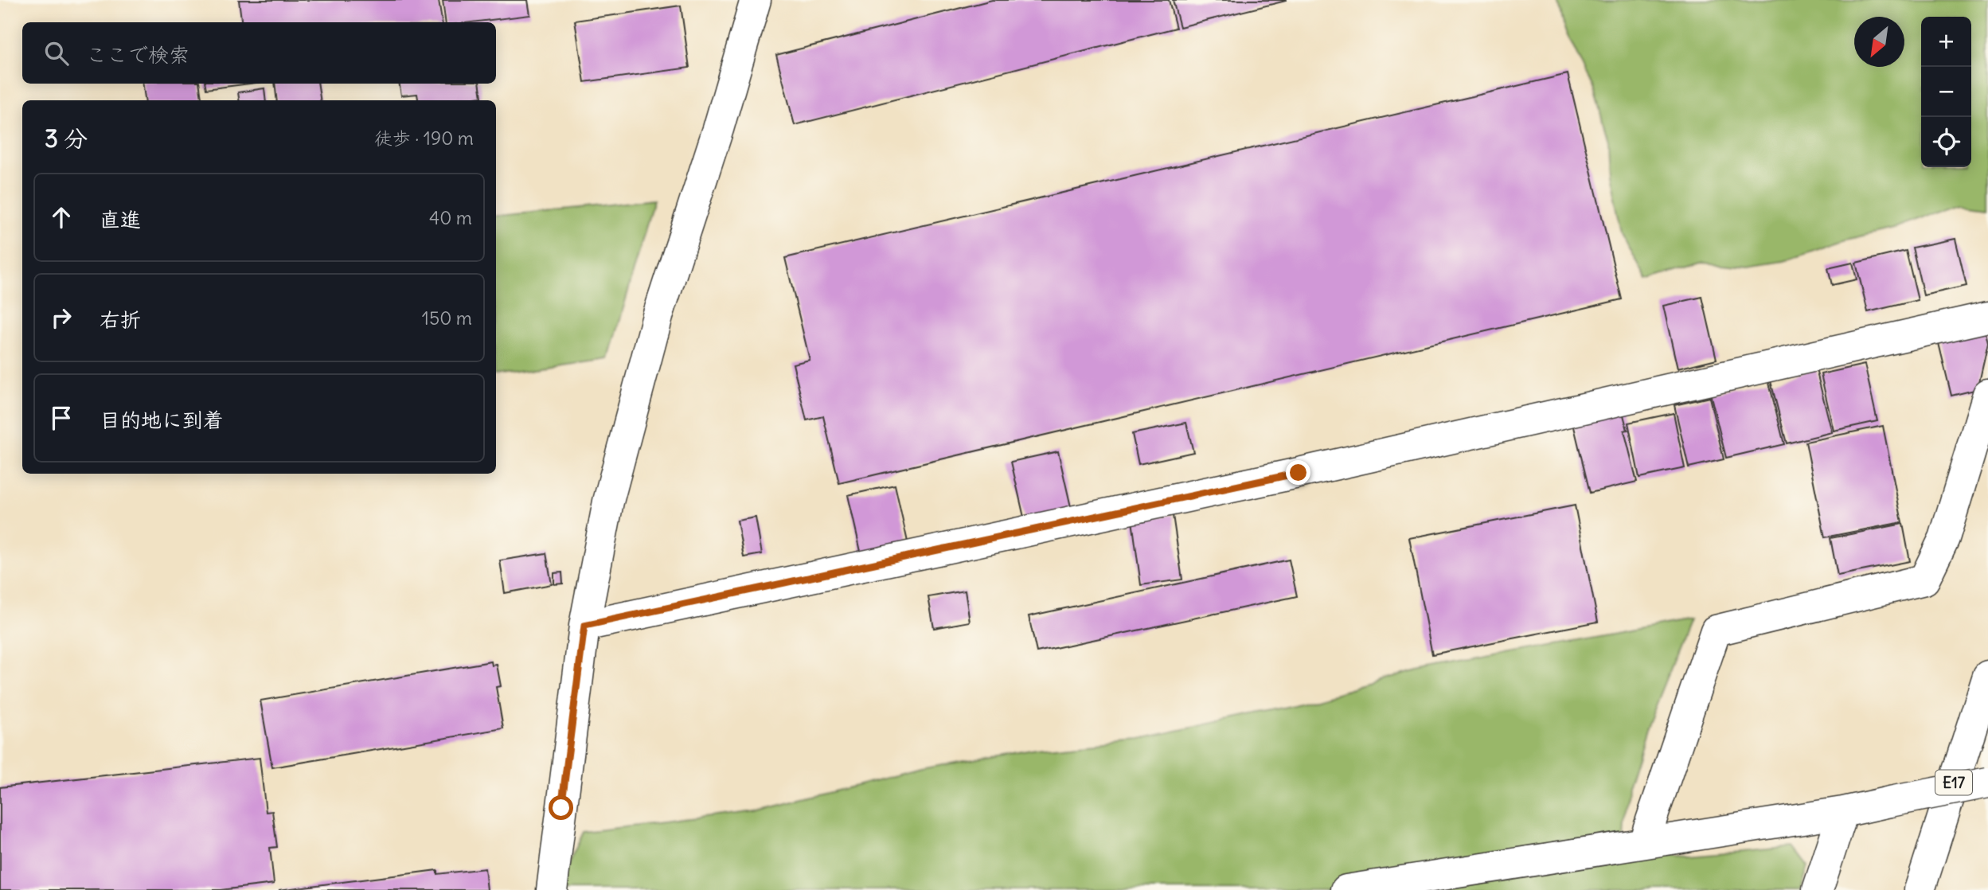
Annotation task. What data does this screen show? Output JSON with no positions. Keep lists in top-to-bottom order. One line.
{"streets":{"main road":["E17"]},"north":"bottom left","page":{"map_buttons":["+","−"],"search":"ここで検索","heading":["3 分","徒歩 · 190 m"],"list":[["直進","40 m"],["右折","150 m"],"目的地に到着"]}}
